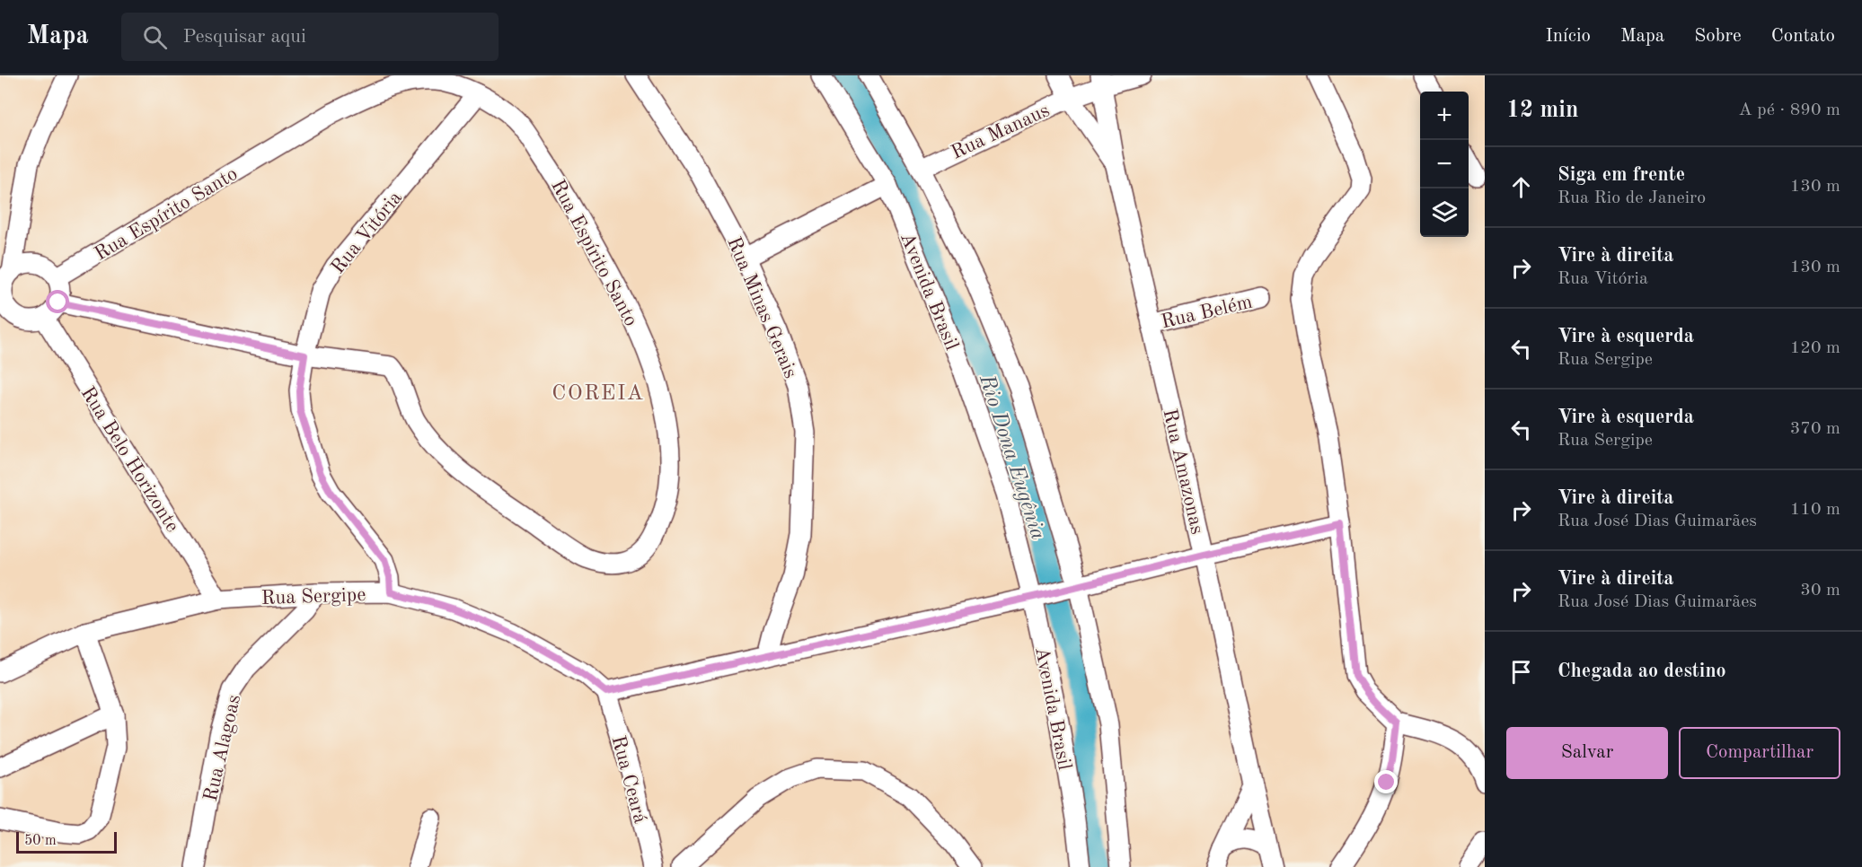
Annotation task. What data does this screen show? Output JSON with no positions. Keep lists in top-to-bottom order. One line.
{"streets":{"street":["Rua Manaus","Rua Espírito Santo","Rua Vitória","Avenida Brasil","Rua Minas Gerais","Rua Belém","Rua Belo Horizonte","Rua Amazonas","Rua Sergipe","Rua Alagoas","Rua Ceará"]},"crossings":[["Rua Manaus","Avenida Brasil"],["Rua Manaus","Rua Amazonas"],["Rua Espírito Santo","Rua Vitória"],["Rua Espírito Santo","Rua Belo Horizonte"],["Rua Vitória","Rua Sergipe"],["Rua Belém","Rua Amazonas"],["Rua Belo Horizonte","Rua Sergipe"],["Rua Sergipe","Rua Alagoas"],["Rua Sergipe","Rua Ceará"]],"districts":["COREIA"],"water":["Rio Dona Eugênia"],"scale_bar":"50 m","page":{"header":"Mapa","search":"Pesquisar aqui","nav":["Início","Mapa","Sobre","Contato"],"heading":["12 min","A pé · 890 m"],"map_buttons":["+","−"],"list":[["Siga em frente","Rua Rio de Janeiro","130 m"],["Vire à direita","Rua Vitória","130 m"],["Vire à esquerda","Rua Sergipe","120 m"],["Vire à esquerda","Rua Sergipe","370 m"],["Vire à direita","Rua José Dias Guimarães","110 m"],["Vire à direita","Rua José Dias Guimarães","30 m"],"Chegada ao destino"],"buttons":["Salvar","Compartilhar"],"scale":"50 m"}}
